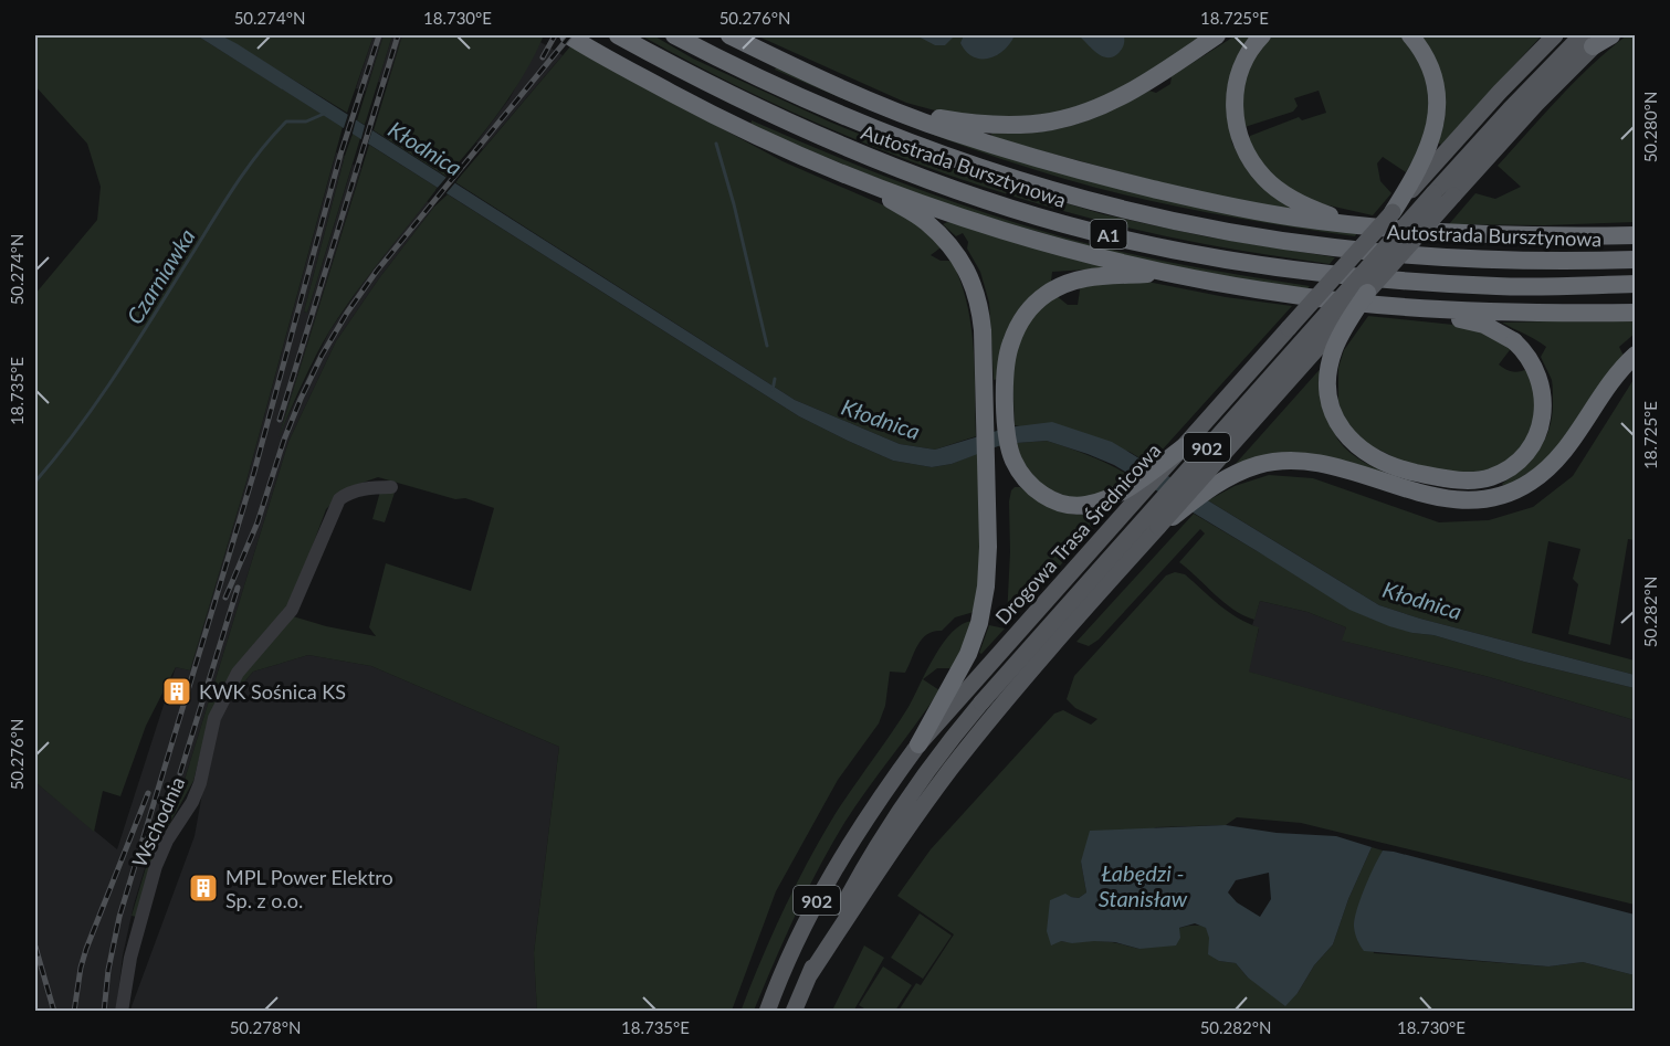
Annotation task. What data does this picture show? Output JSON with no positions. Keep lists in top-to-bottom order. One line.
{"streets":{"highway":["Autostrada Bursztynowa","A1"],"main road":["902","Drogowa Trasa Średnicowa"],"street":["Wschodnia"]},"water":["Kłodnica","Czarniawka","Łabędzi - Stanisław"],"places":{"building":["KWK Sośnica KS","MPL Power Elektro Sp. z o.o."]},"coordinates":["50.274°N","18.730°E","50.276°N","18.725°E","50.280°N","18.735°E","50.282°N","50.278°N"]}
